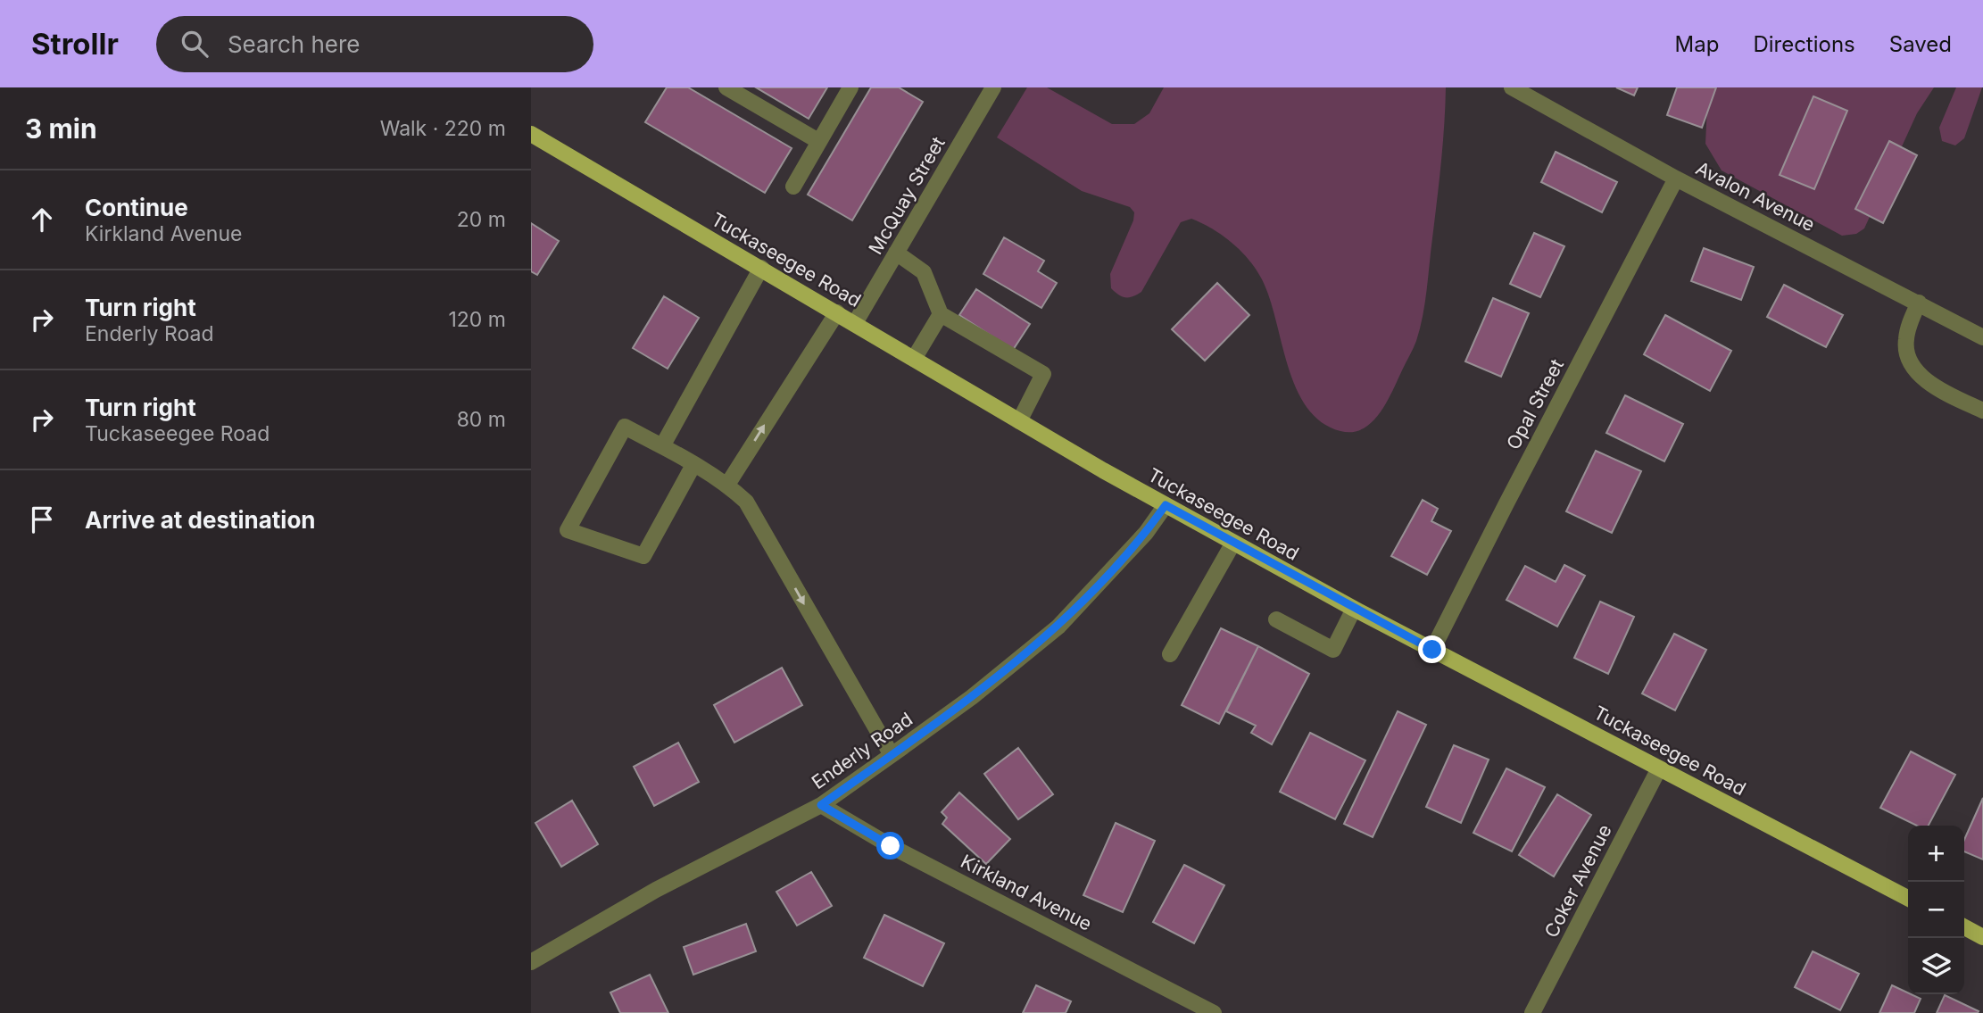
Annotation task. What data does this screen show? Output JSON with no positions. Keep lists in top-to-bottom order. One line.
{"streets":{"main road":["Tuckaseegee Road"],"street":["McQuay Street","Avalon Avenue","Opal Street","Enderly Road","Coker Avenue","Kirkland Avenue"]},"crossings":[["McQuay Street","Tuckaseegee Road"],["Avalon Avenue","Opal Street"],["Tuckaseegee Road","Opal Street"],["Tuckaseegee Road","Enderly Road"],["Tuckaseegee Road","Coker Avenue"],["Enderly Road","Kirkland Avenue"]],"page":{"header":"Strollr","search":"Search here","nav":["Map","Directions","Saved"],"heading":["3 min","Walk · 220 m"],"list":[["Continue","Kirkland Avenue","20 m"],["Turn right","Enderly Road","120 m"],["Turn right","Tuckaseegee Road","80 m"],"Arrive at destination"],"map_buttons":["+","−"]}}
